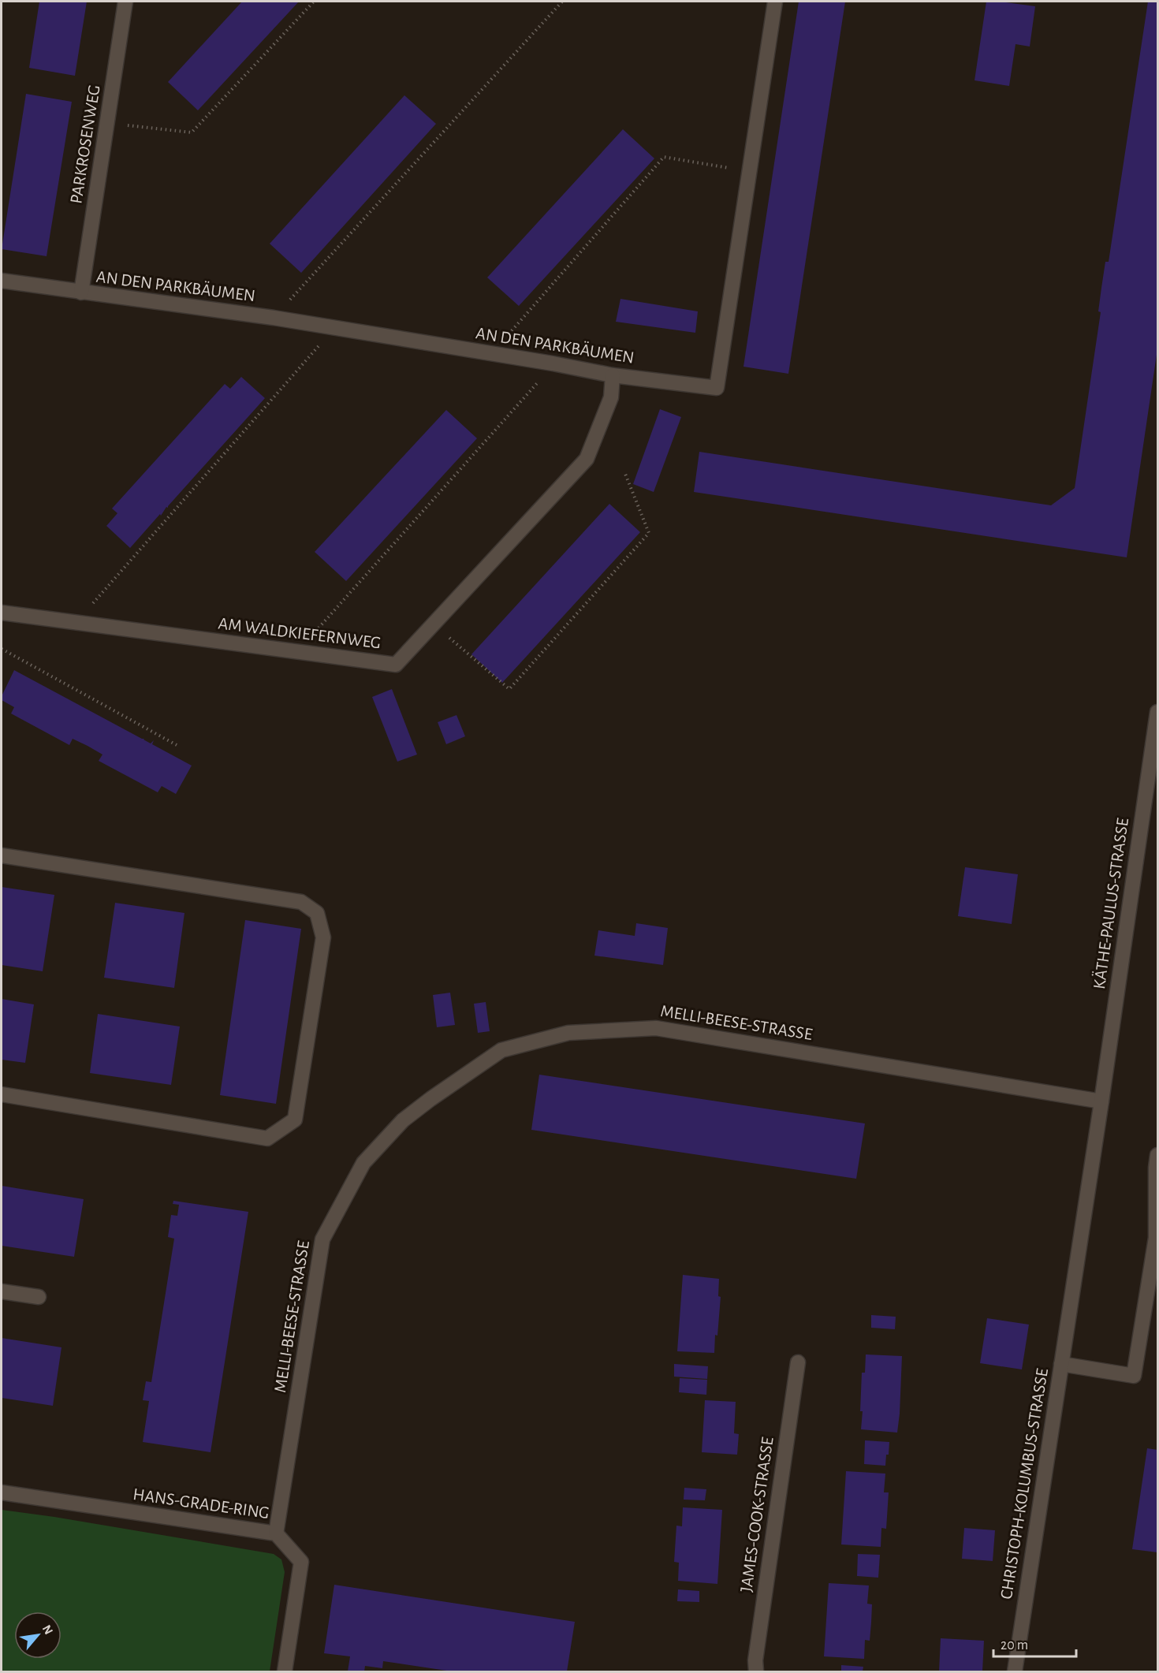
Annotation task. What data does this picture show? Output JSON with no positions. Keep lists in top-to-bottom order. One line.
{"streets":{"street":["PARKROSENWEG","AN DEN PARKBÄUMEN","AM WALDKIEFERNWEG","KÄTHE-PAULUS-STRASSE","MELLI-BEESE-STRASSE","CHRISTOPH-KOLUMBUS-STRASSE","HANS-GRADE-RING","JAMES-COOK-STRASSE"]},"crossings":[["PARKROSENWEG","AN DEN PARKBÄUMEN"],["AN DEN PARKBÄUMEN","AM WALDKIEFERNWEG"],["KÄTHE-PAULUS-STRASSE","MELLI-BEESE-STRASSE"],["KÄTHE-PAULUS-STRASSE","CHRISTOPH-KOLUMBUS-STRASSE"],["MELLI-BEESE-STRASSE","HANS-GRADE-RING"]],"scale_bar":"20 m","north":"top right"}
